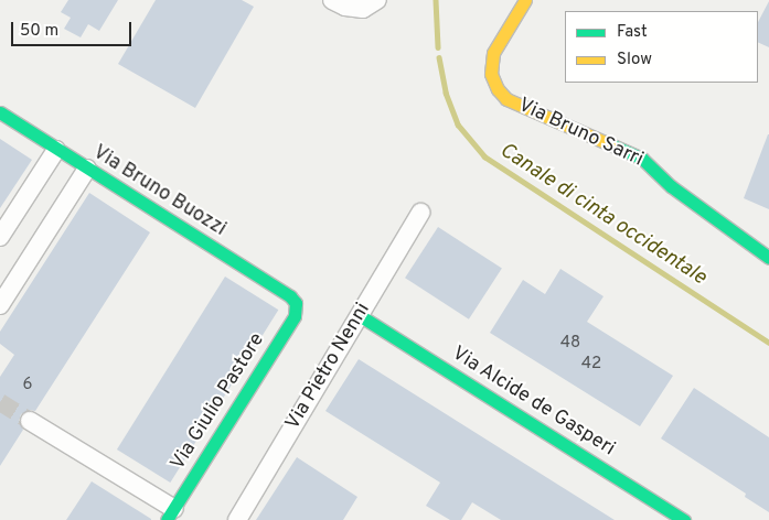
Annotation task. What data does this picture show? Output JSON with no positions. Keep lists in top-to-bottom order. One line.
{"streets":{"street":["Via Bruno Sarri","Via Bruno Buozzi","Via Pietro Nenni","Via Giulio Pastore","Via Alcide de Gasperi"]},"crossings":[["Via Bruno Buozzi","Via Giulio Pastore"],["Via Pietro Nenni","Via Alcide de Gasperi"]],"water":["Canale di cinta occidentale"],"house_numbers":["48","42","6"],"legend":["Fast","Slow"],"scale_bar":"50 m"}
